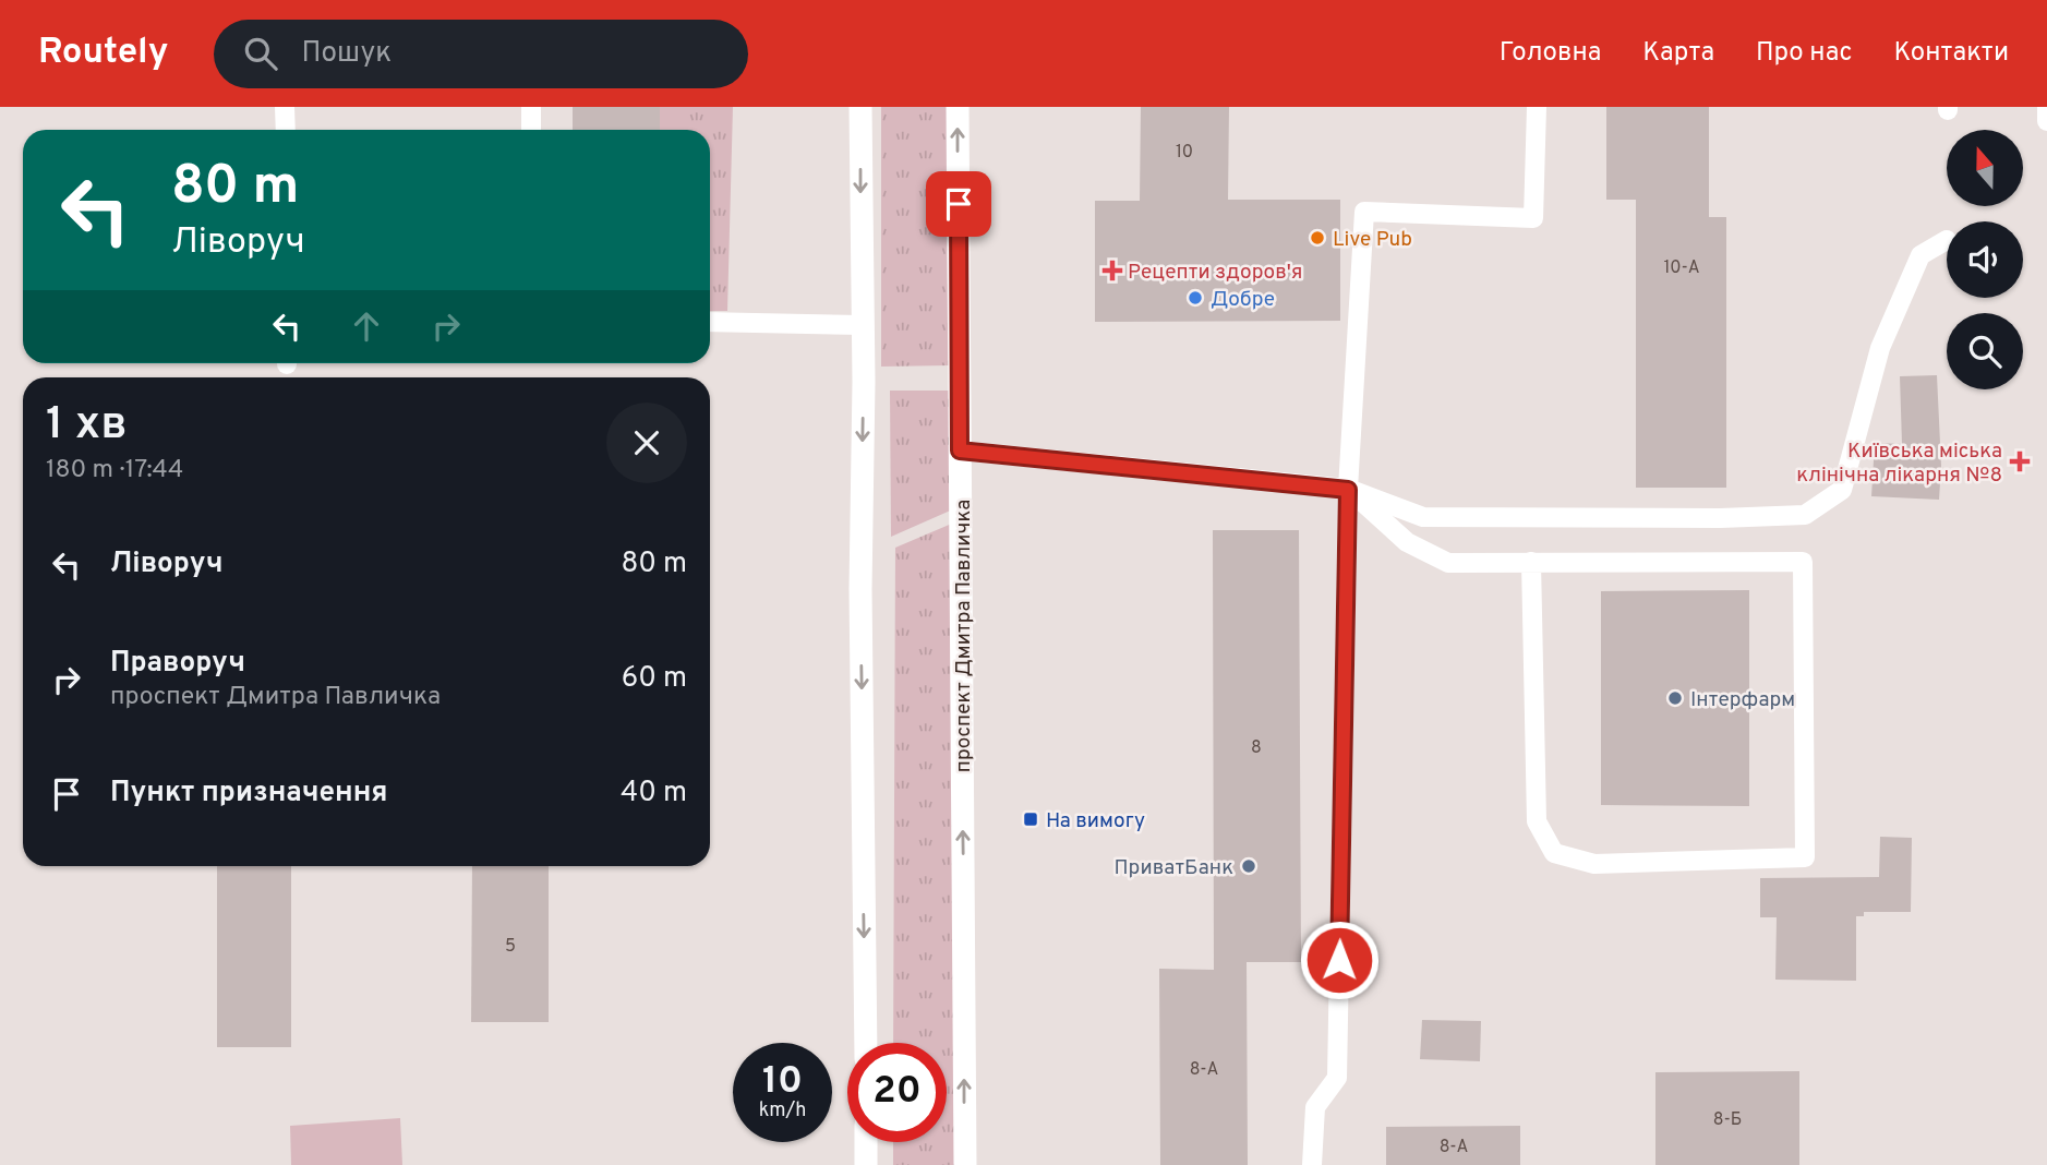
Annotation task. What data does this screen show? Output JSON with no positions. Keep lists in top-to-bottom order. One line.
{"streets":{"street":["проспект Дмитра Павличка"]},"places":{"other":["Live Pub","Добре","Інтерфарм","ПриватБанк"],"health":["Рецепти здоров'я","Київська міська клінічна лікарня №8"],"transit":["На вимогу"]},"house_numbers":["10","10-А","8","5","8-А","8-Б","8-А"],"north":"top","page":{"header":"Routely","search":"Пошук","nav":["Головна","Карта","Про нас","Контакти"],"turn":["80 m","Ліворуч"],"heading":["1 хв","180 m · 17:44"],"list":[{"name":"Ліворуч","value":"80 m"},{"name":"Праворуч","note":"проспект Дмитра Павличка","value":"60 m"},{"name":"Пункт призначення","value":"40 m"}],"speed":"10 km/h","limit":"20"}}
